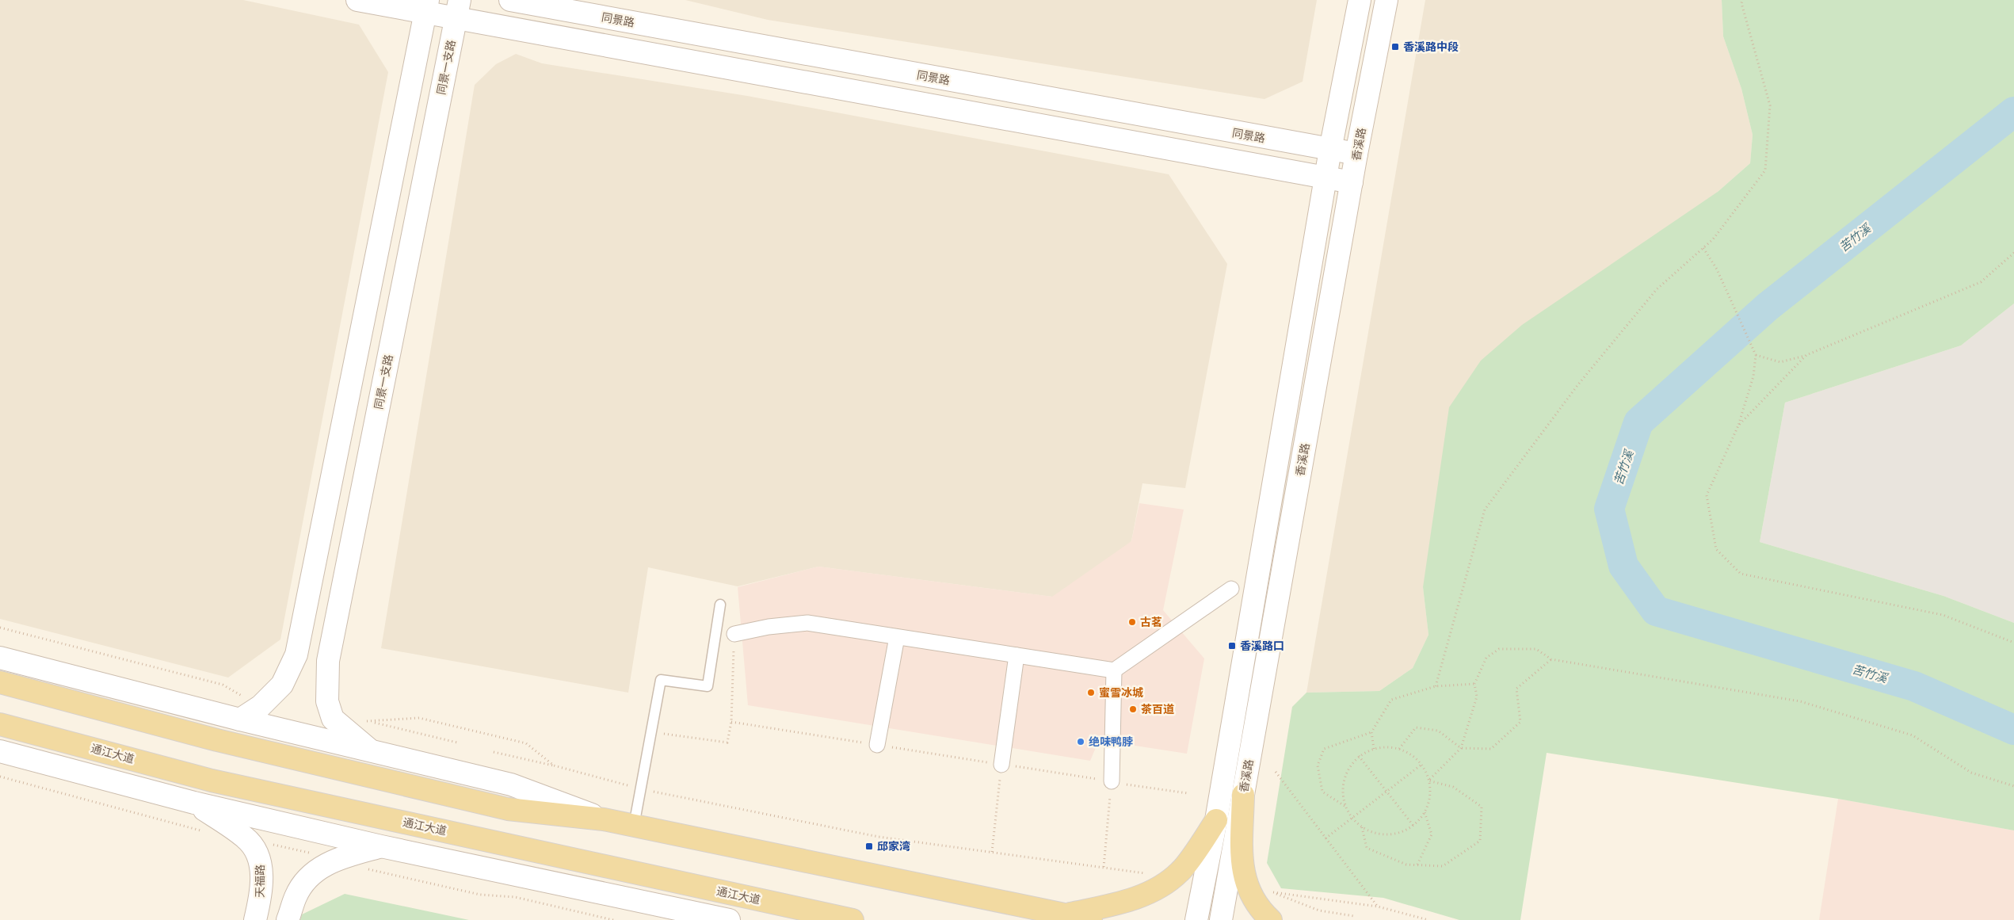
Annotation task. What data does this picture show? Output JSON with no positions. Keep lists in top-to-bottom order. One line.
{"streets":{"main road":["通江大道"],"street":["同景路","同景一支路","香溪路","天福路"]},"crossings":[["同景路","香溪路"]],"water":["苦竹溪"],"places":{"transit":["香溪路中段","香溪路口","邱家湾"],"other":["古茗","蜜雪冰城","茶百道","绝味鸭脖"]}}
